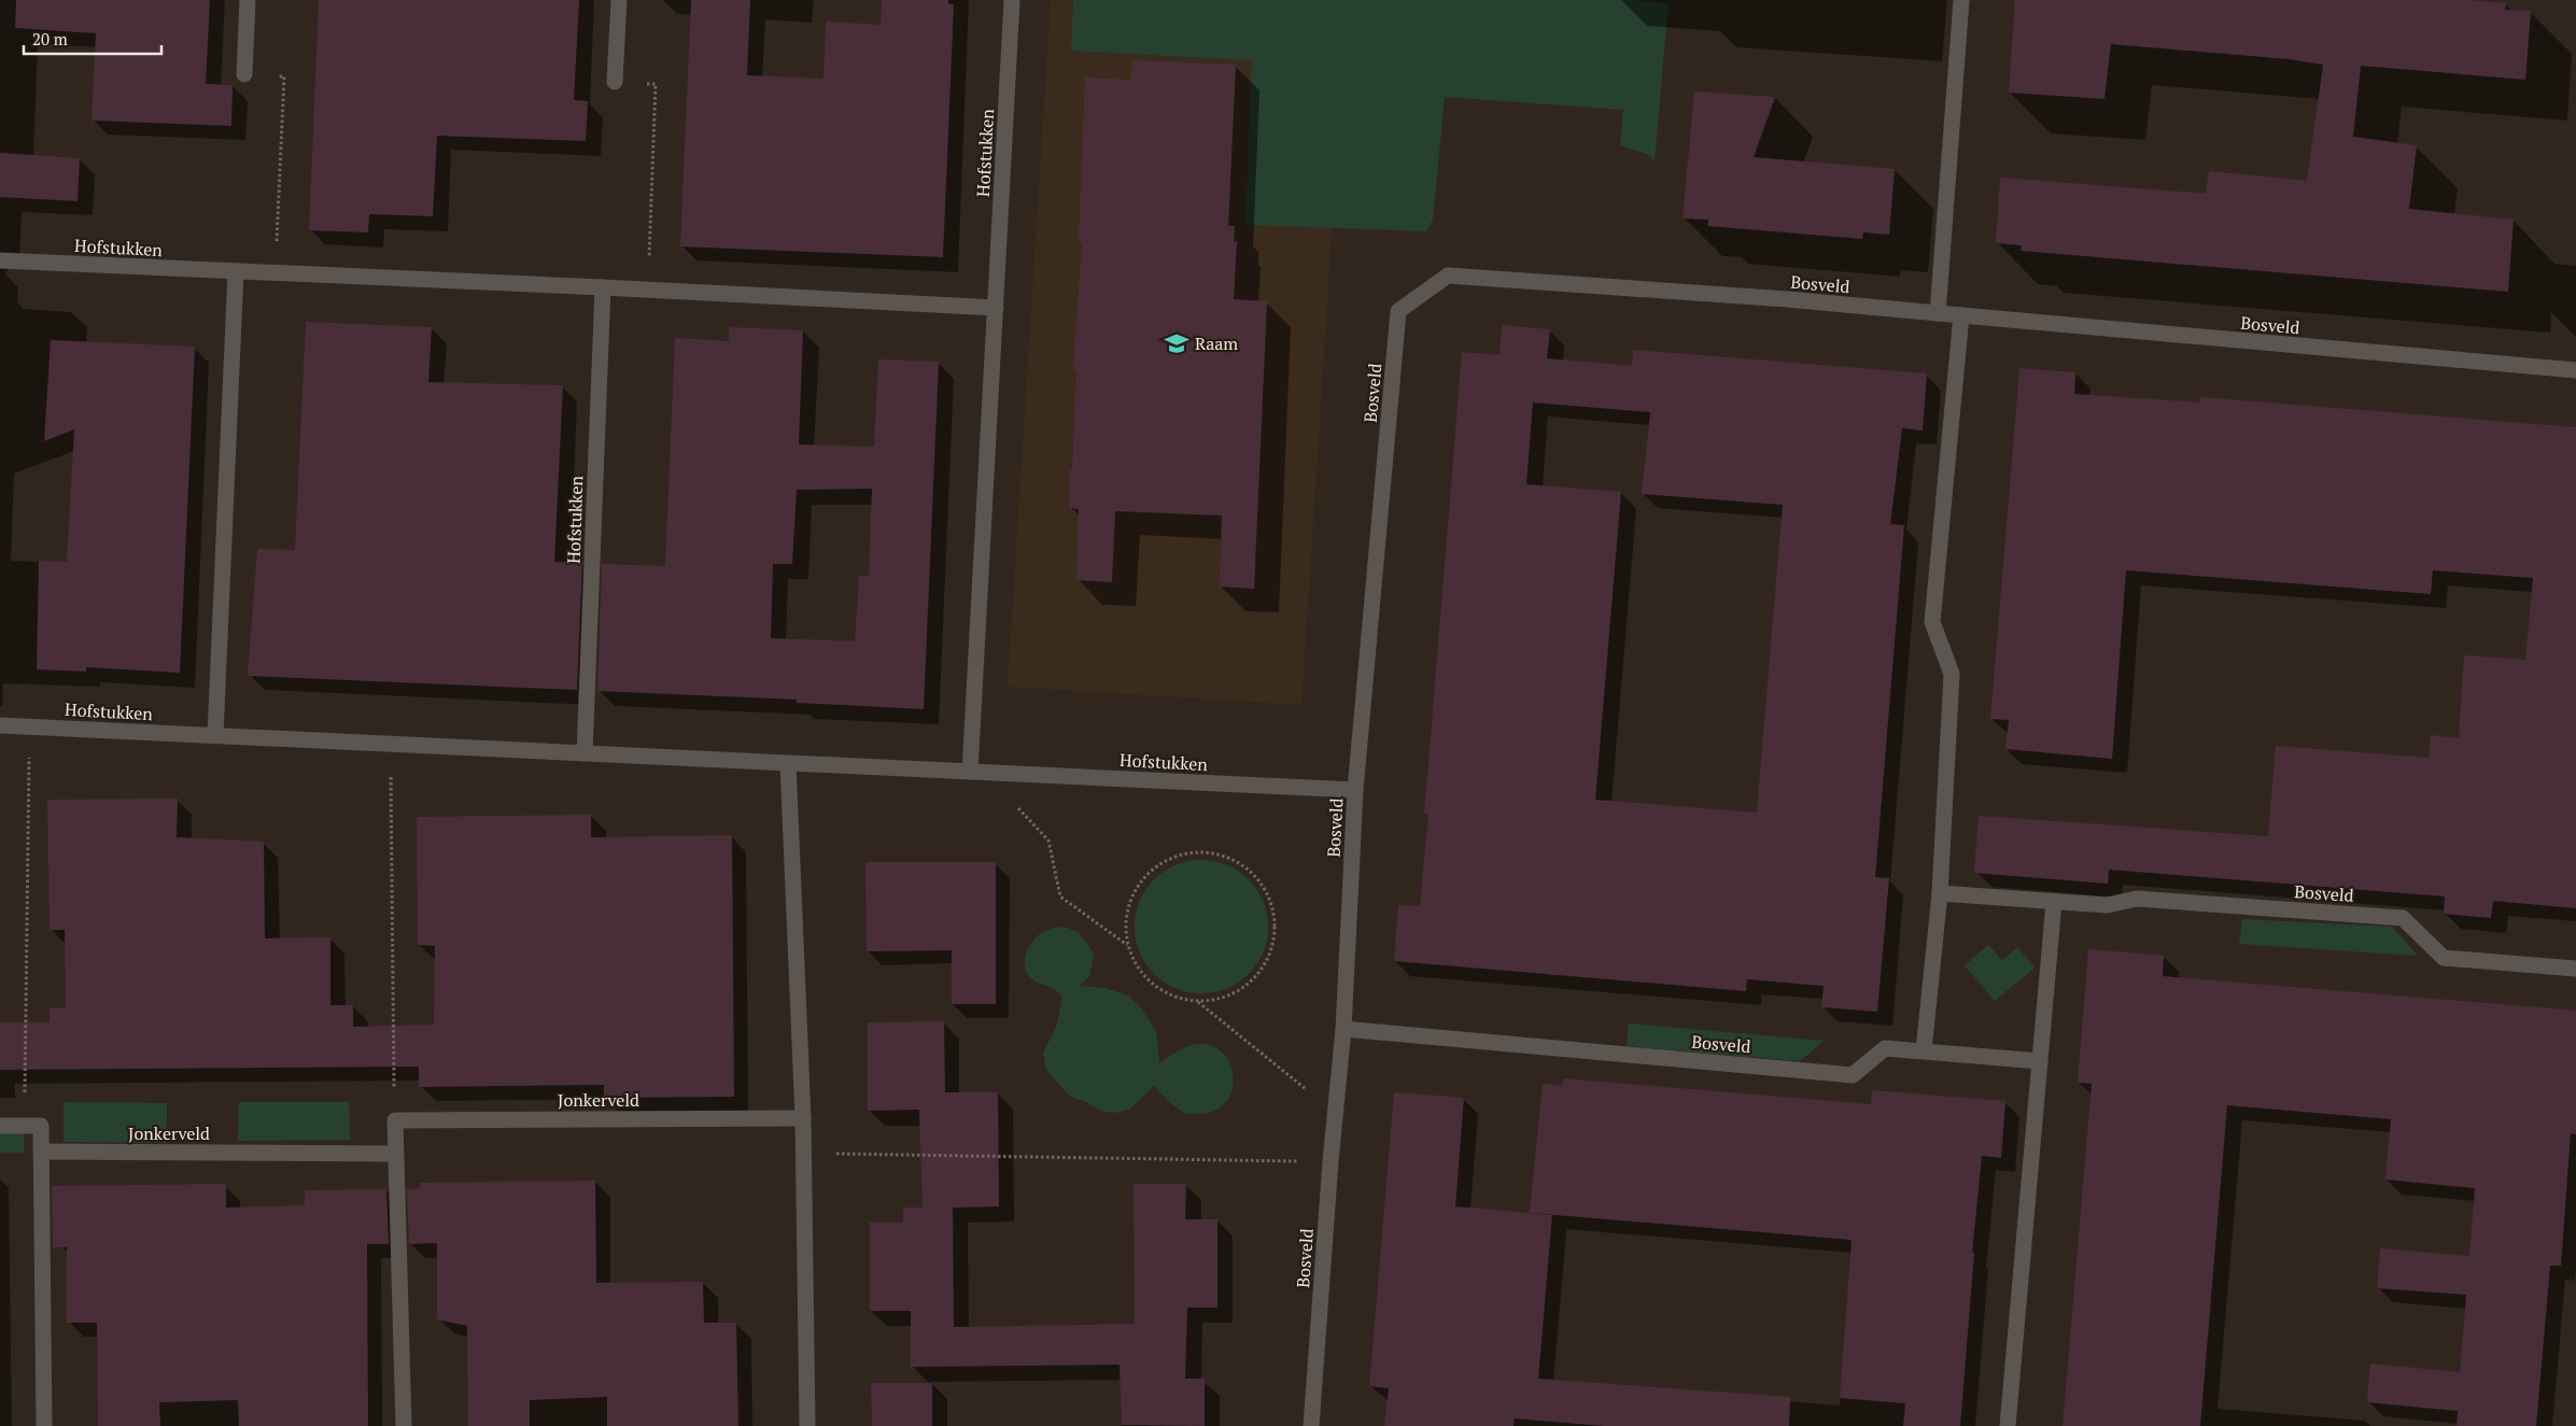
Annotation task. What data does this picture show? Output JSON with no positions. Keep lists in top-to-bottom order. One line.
{"streets":{"street":["Hofstukken","Bosveld","Jonkerveld"]},"crossings":[["Hofstukken","Bosveld"]],"places":{"school or university":["Raam"]},"scale_bar":"20 m"}
